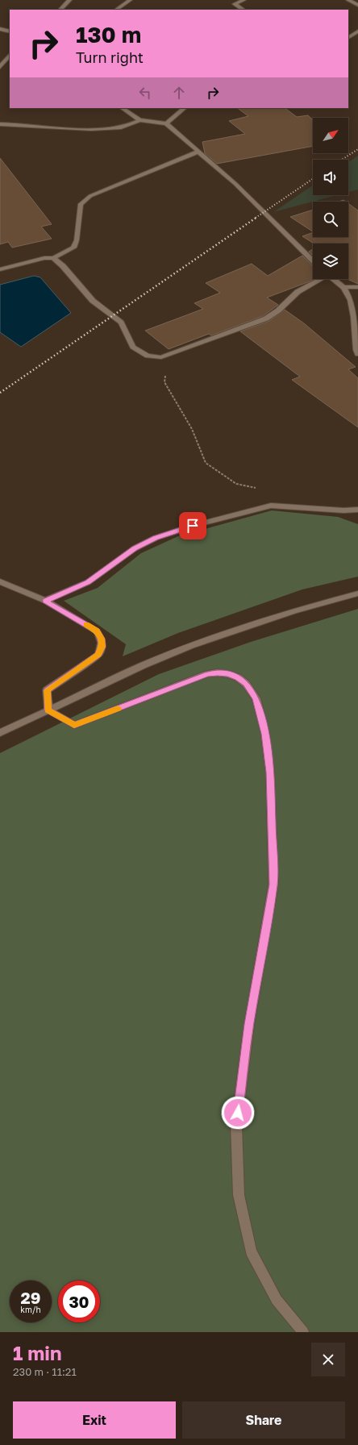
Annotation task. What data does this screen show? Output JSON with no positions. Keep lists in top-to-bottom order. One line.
{"north":"top right","page":{"turn":["130 m","Turn right"],"speed":"29 km/h","limit":"30","heading":["1 min","230 m · 11:21"],"buttons":["Exit","Share"]}}
